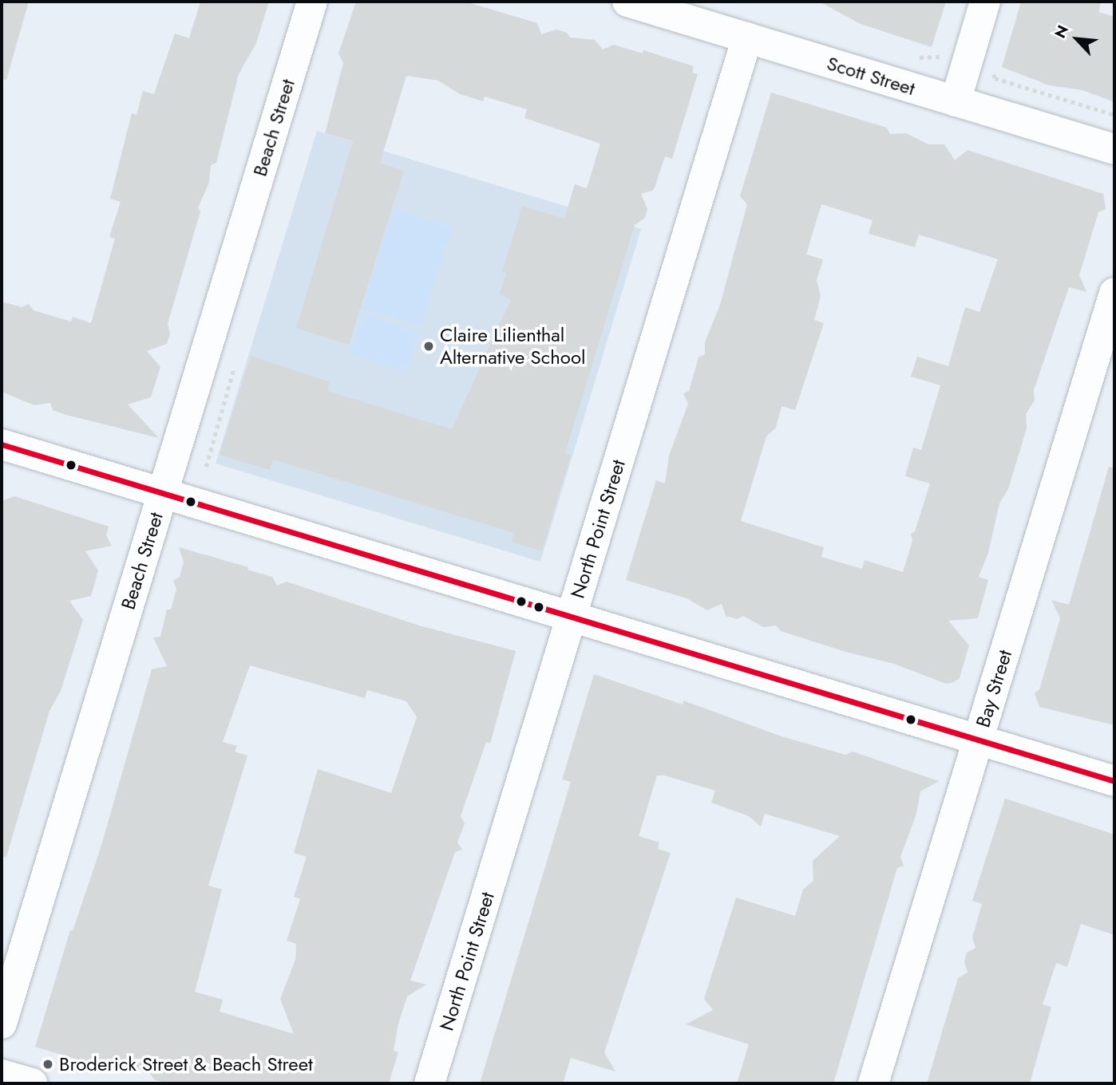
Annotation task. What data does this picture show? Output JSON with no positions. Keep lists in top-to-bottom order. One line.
{"streets":{"street":["Scott Street","Beach Street","North Point Street","Bay Street"]},"crossings":[["Scott Street","North Point Street"]],"places":["Claire Lilienthal Alternative School","Broderick Street & Beach Street"],"north":"top left"}
